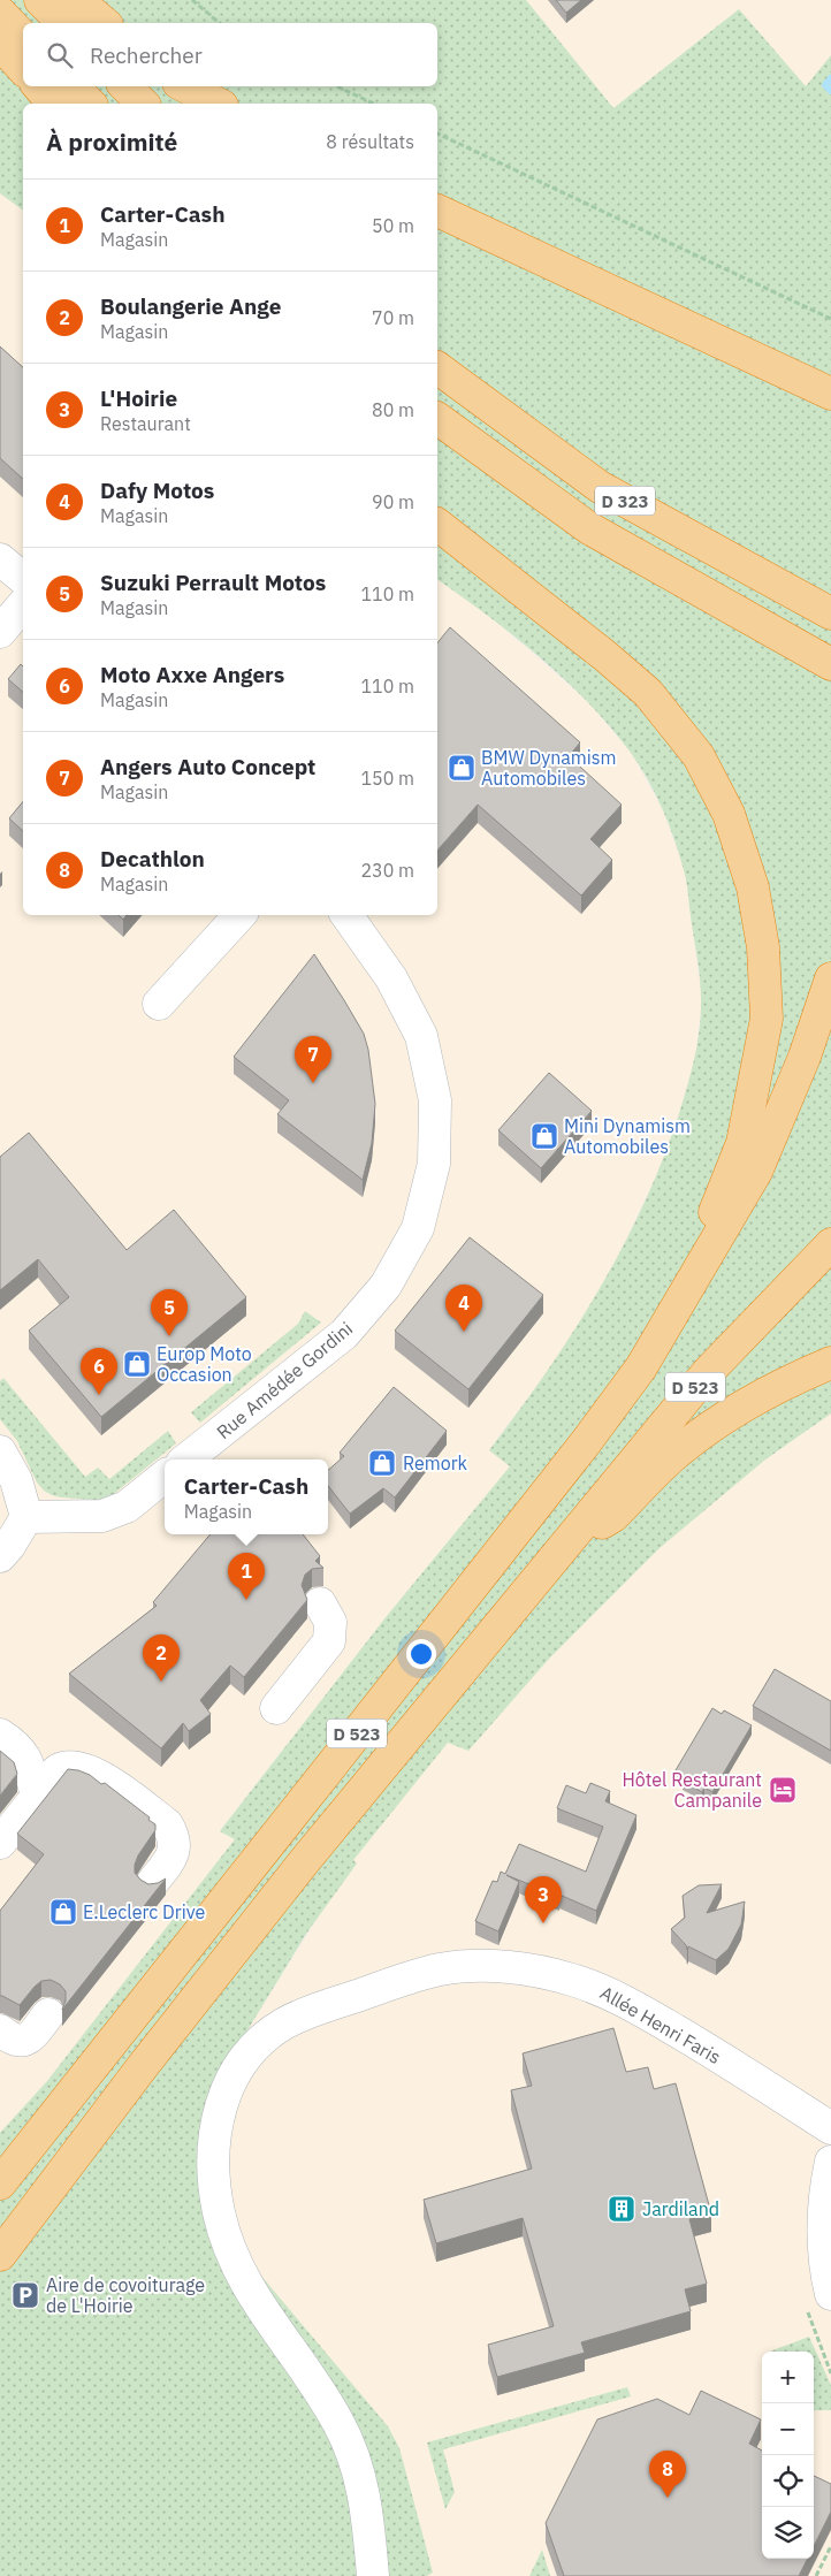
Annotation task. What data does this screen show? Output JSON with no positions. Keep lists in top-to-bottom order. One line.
{"streets":{"highway":["D 323","D 523"],"street":["Rue Amédée Gordini","Allée Henri Faris"]},"places":{"shop":["BMW Dynamism Automobiles","Mini Dynamism Automobiles","Europ Moto Occasion","Remork","E.Leclerc Drive"],"hotel":["Hôtel Restaurant Campanile"],"building":["Jardiland"],"parking":["Aire de covoiturage de L'Hoirie"]},"page":{"search":"Rechercher","heading":["À proximité","8 résultats"],"list":[{"mark":"1","name":"Carter-Cash","note":"Magasin","value":"50 m"},{"mark":"2","name":"Boulangerie Ange","note":"Magasin","value":"70 m"},{"mark":"3","name":"L'Hoirie","note":"Restaurant","value":"80 m"},{"mark":"4","name":"Dafy Motos","note":"Magasin","value":"90 m"},{"mark":"5","name":"Suzuki Perrault Motos","note":"Magasin","value":"110 m"},{"mark":"6","name":"Moto Axxe Angers","note":"Magasin","value":"110 m"},{"mark":"7","name":"Angers Auto Concept","note":"Magasin","value":"150 m"},{"mark":"8","name":"Decathlon","note":"Magasin","value":"230 m"}],"pins":["7","4","5","6","1","2","3","8"],"popup":["Carter-Cash","Magasin"],"map_buttons":["+","−"]}}
